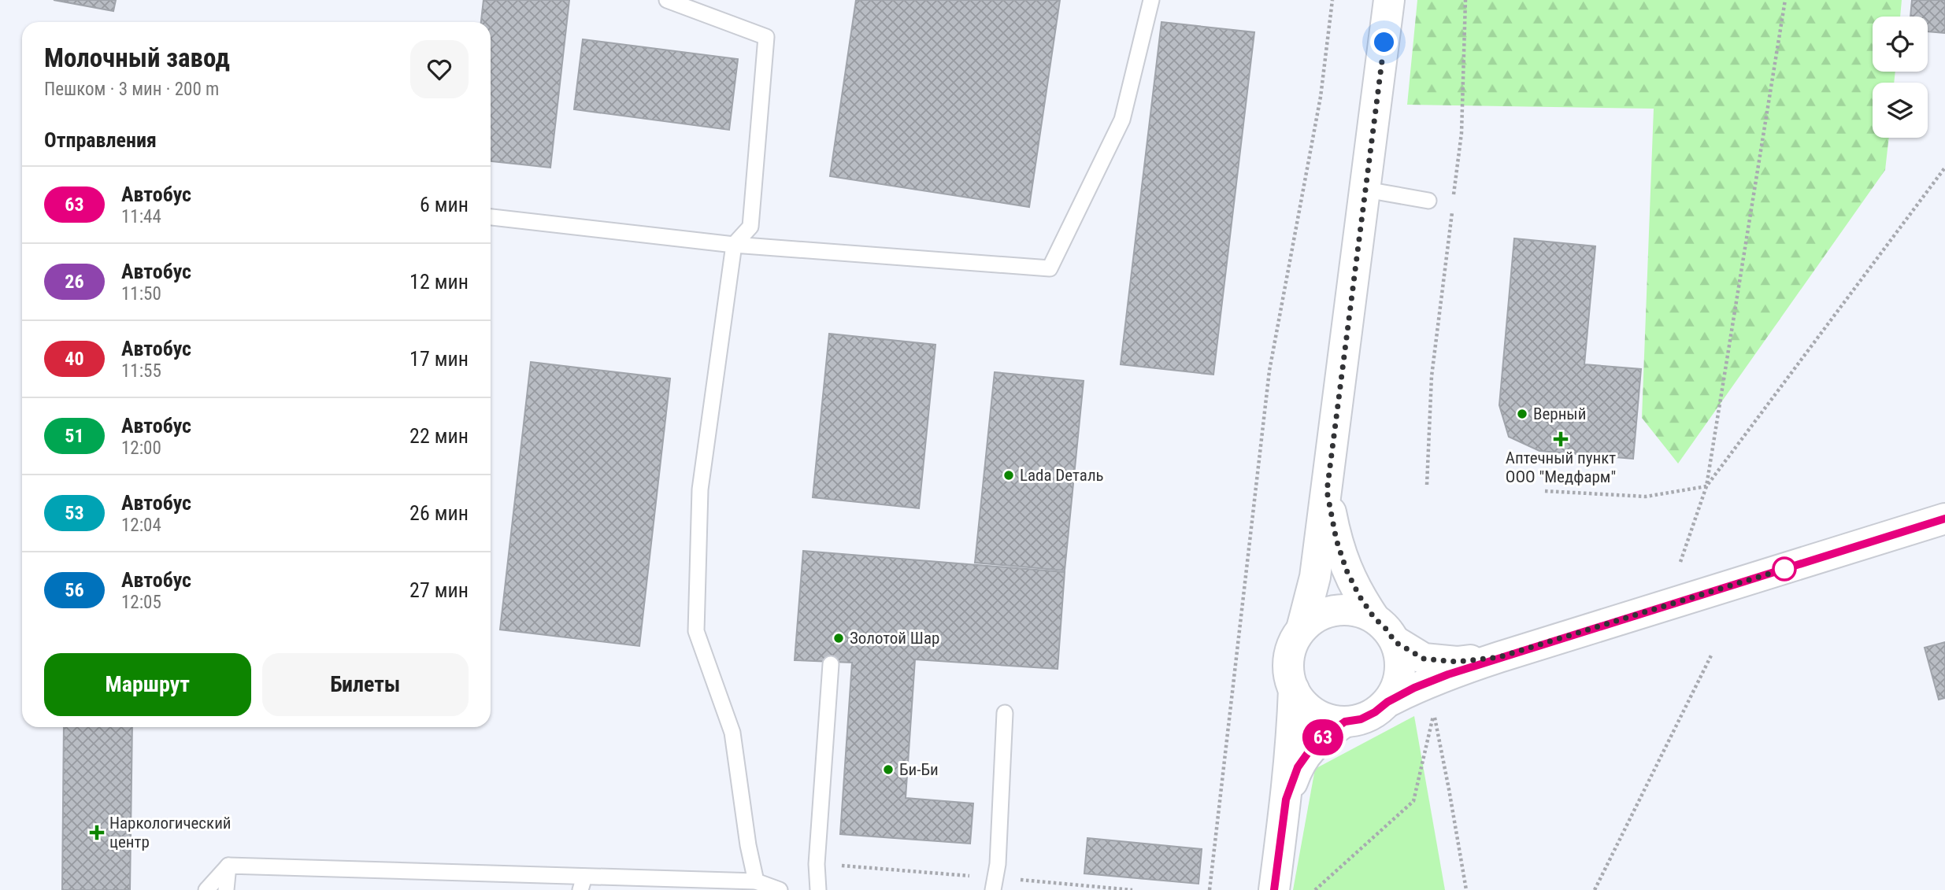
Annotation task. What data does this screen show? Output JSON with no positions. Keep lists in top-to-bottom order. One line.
{"places":{"other":["Верный","Lada Dеталь","Золотой Шар","Би-Би"],"health":["Аптечный пункт ООО \"Медфарм\"","Наркологический центр"]},"lines":["bus line 63"],"page":{"on_map":"63","heading":[["Молочный завод","Пешком · 3 мин · 200 m"],"Отправления"],"list":[{"mark":"63","name":"Автобус","note":"11:44","value":"6 мин"},{"mark":"26","name":"Автобус","note":"11:50","value":"12 мин"},{"mark":"40","name":"Автобус","note":"11:55","value":"17 мин"},{"mark":"51","name":"Автобус","note":"12:00","value":"22 мин"},{"mark":"53","name":"Автобус","note":"12:04","value":"26 мин"},{"mark":"56","name":"Автобус","note":"12:05","value":"27 мин"}],"buttons":["Маршрут","Билеты"]}}
